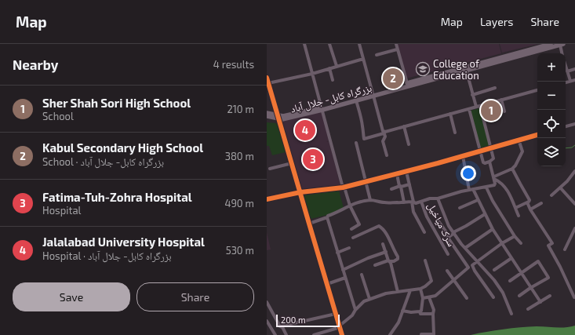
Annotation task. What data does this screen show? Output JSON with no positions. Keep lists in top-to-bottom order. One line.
{"streets":{"highway":["بزرگراه کابل- جلال آباد"],"street":["سرک میاخیل"]},"places":{"school or university":["College of Education"]},"scale_bar":"200 m","page":{"header":"Map","nav":["Map","Layers","Share"],"heading":["Nearby","4 results"],"map_buttons":["+","−"],"pins":["2","1","4","3"],"list":[{"mark":"1","name":"Sher Shah Sori High School","note":"School","value":"210 m"},{"mark":"2","name":"Kabul Secondary High School","note":"School · بزرگراه کابل- جلال آباد","value":"380 m"},{"mark":"3","name":"Fatima-Tuh-Zohra Hospital","note":"Hospital","value":"490 m"},{"mark":"4","name":"Jalalabad University Hospital","note":"Hospital · بزرگراه کابل- جلال آباد","value":"530 m"}],"buttons":["Save","Share"],"scale":"200 m"}}
